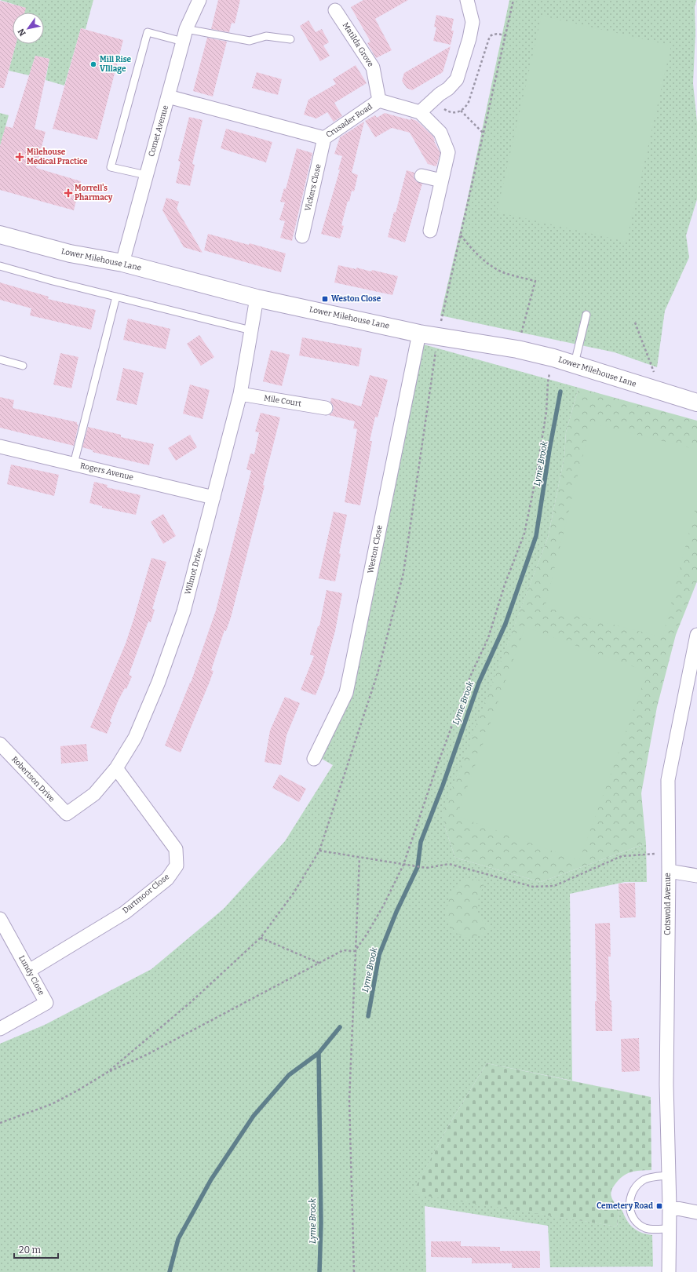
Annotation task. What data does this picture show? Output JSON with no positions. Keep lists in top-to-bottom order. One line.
{"streets":{"main road":["Lower Milehouse Lane"],"street":["Matilda Grove","Crusader Road","Comet Avenue","Vickers Close","Mile Court","Rogers Avenue","Weston Close","Wilmot Drive","Robertson Drive","Dartmoor Close","Cotswold Avenue","Lundy Close"]},"crossings":[["Matilda Grove","Crusader Road"],["Crusader Road","Comet Avenue"],["Crusader Road","Vickers Close"],["Comet Avenue","Lower Milehouse Lane"],["Lower Milehouse Lane","Weston Close"],["Lower Milehouse Lane","Wilmot Drive"],["Mile Court","Wilmot Drive"],["Rogers Avenue","Wilmot Drive"],["Wilmot Drive","Robertson Drive"],["Wilmot Drive","Dartmoor Close"],["Dartmoor Close","Lundy Close"]],"water":["Lyme Brook"],"places":{"other":["Mill Rise VIllage"],"health":["Milehouse Medical Practice","Morrell's Pharmacy"],"transit":["Weston Close","Cemetery Road"]},"scale_bar":"20 m","north":"bottom left"}
